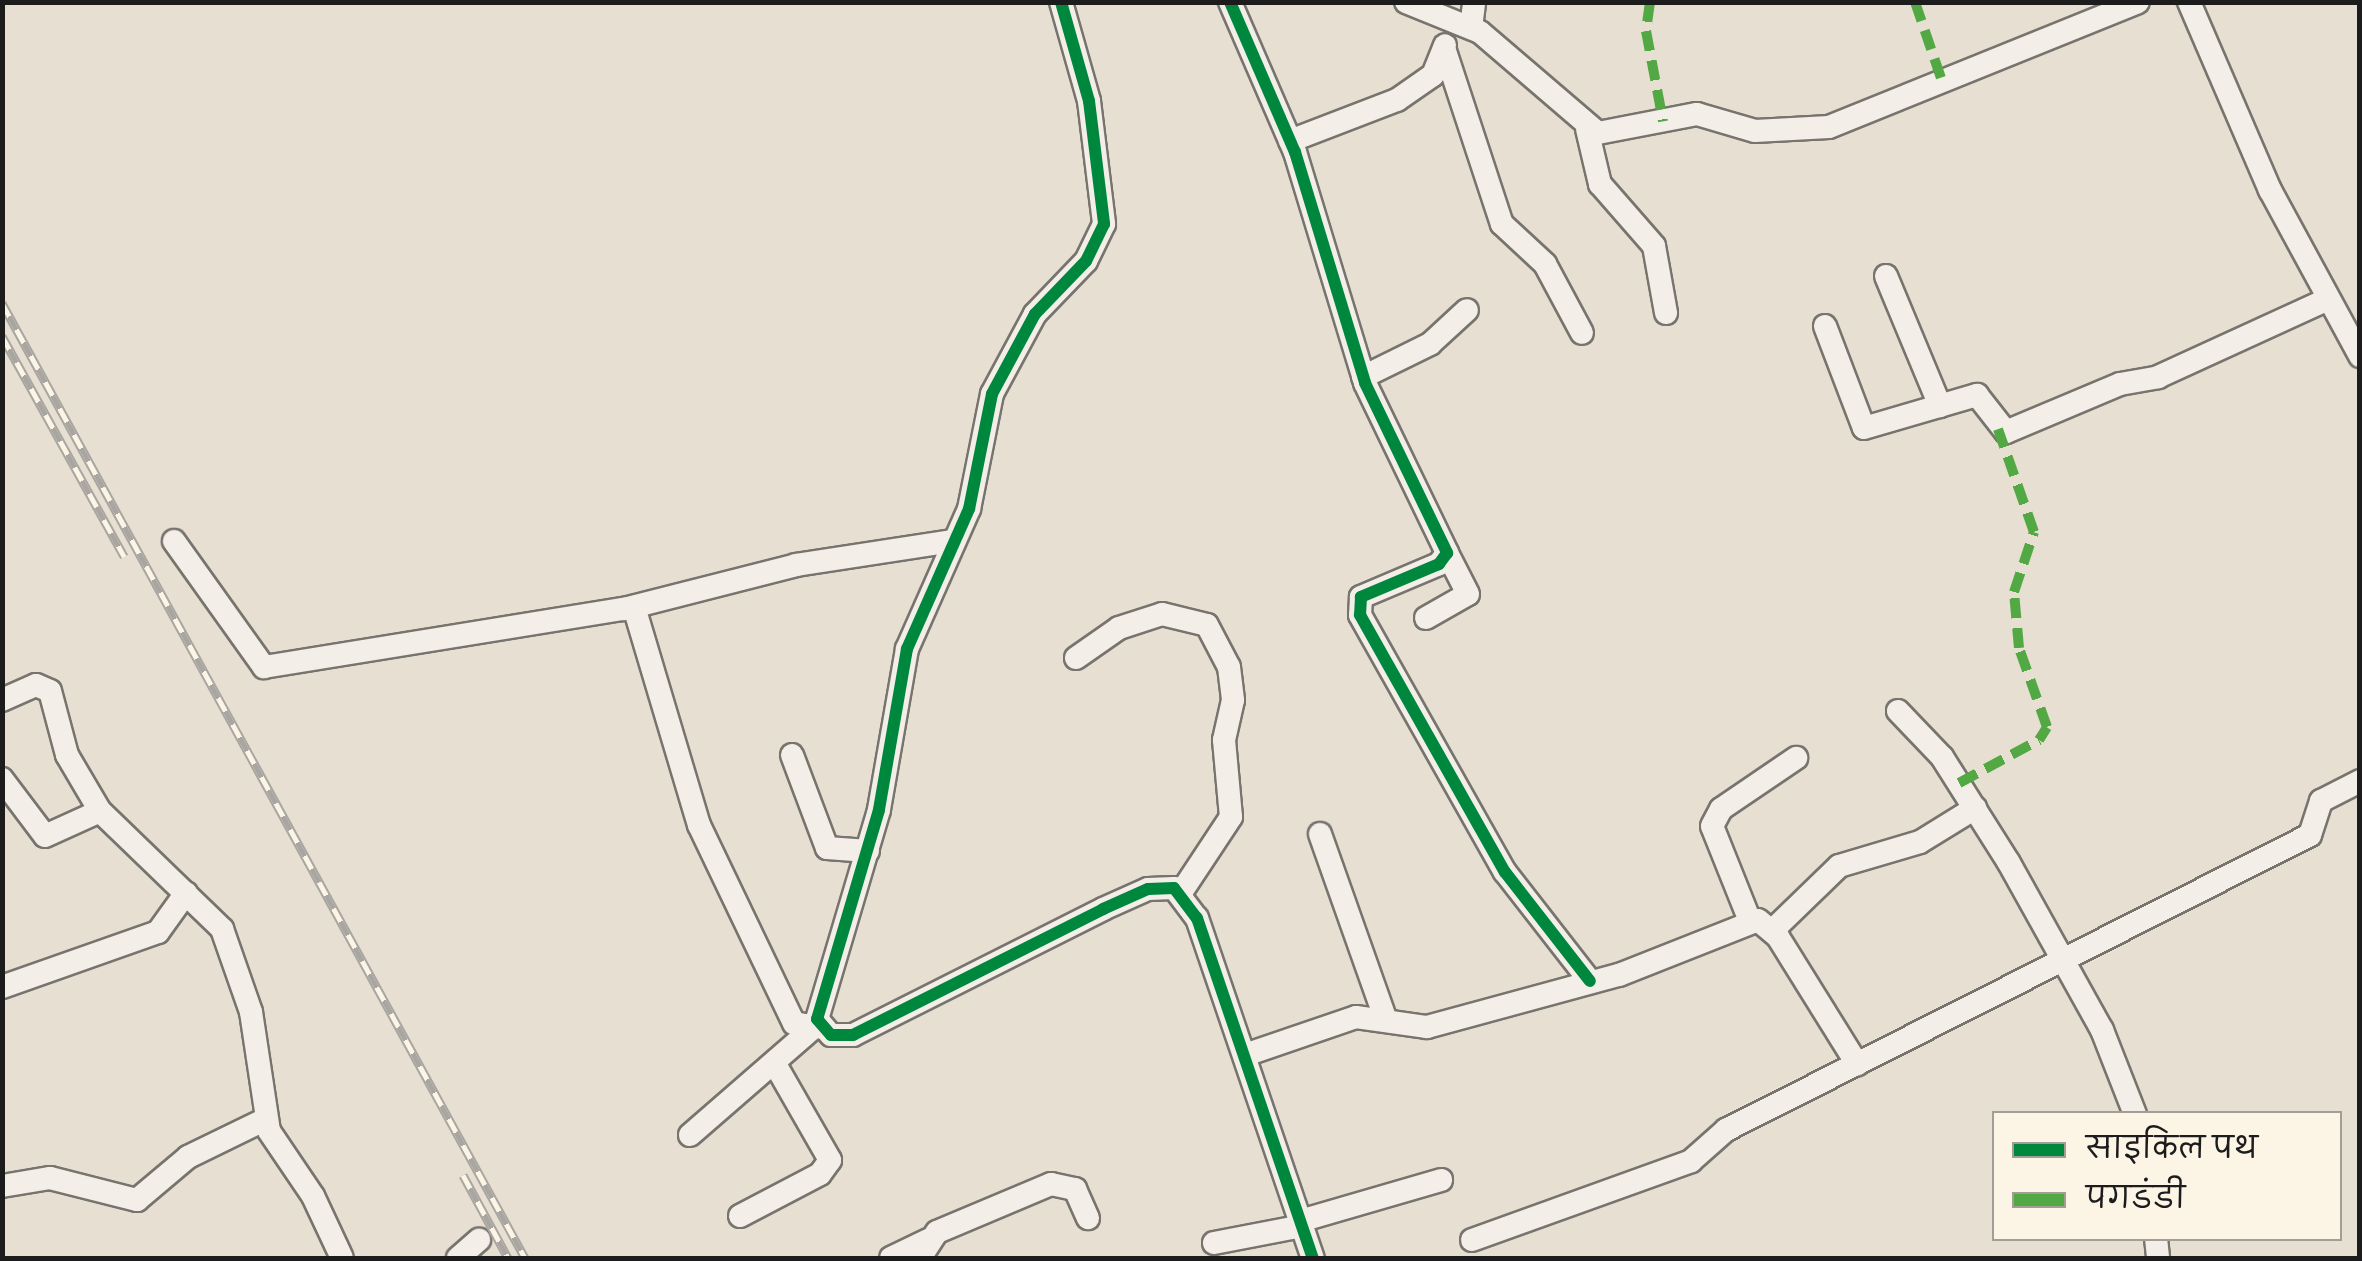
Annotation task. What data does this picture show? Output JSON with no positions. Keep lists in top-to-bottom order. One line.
{"legend":["साइकिल पथ","पगडंडी"]}
